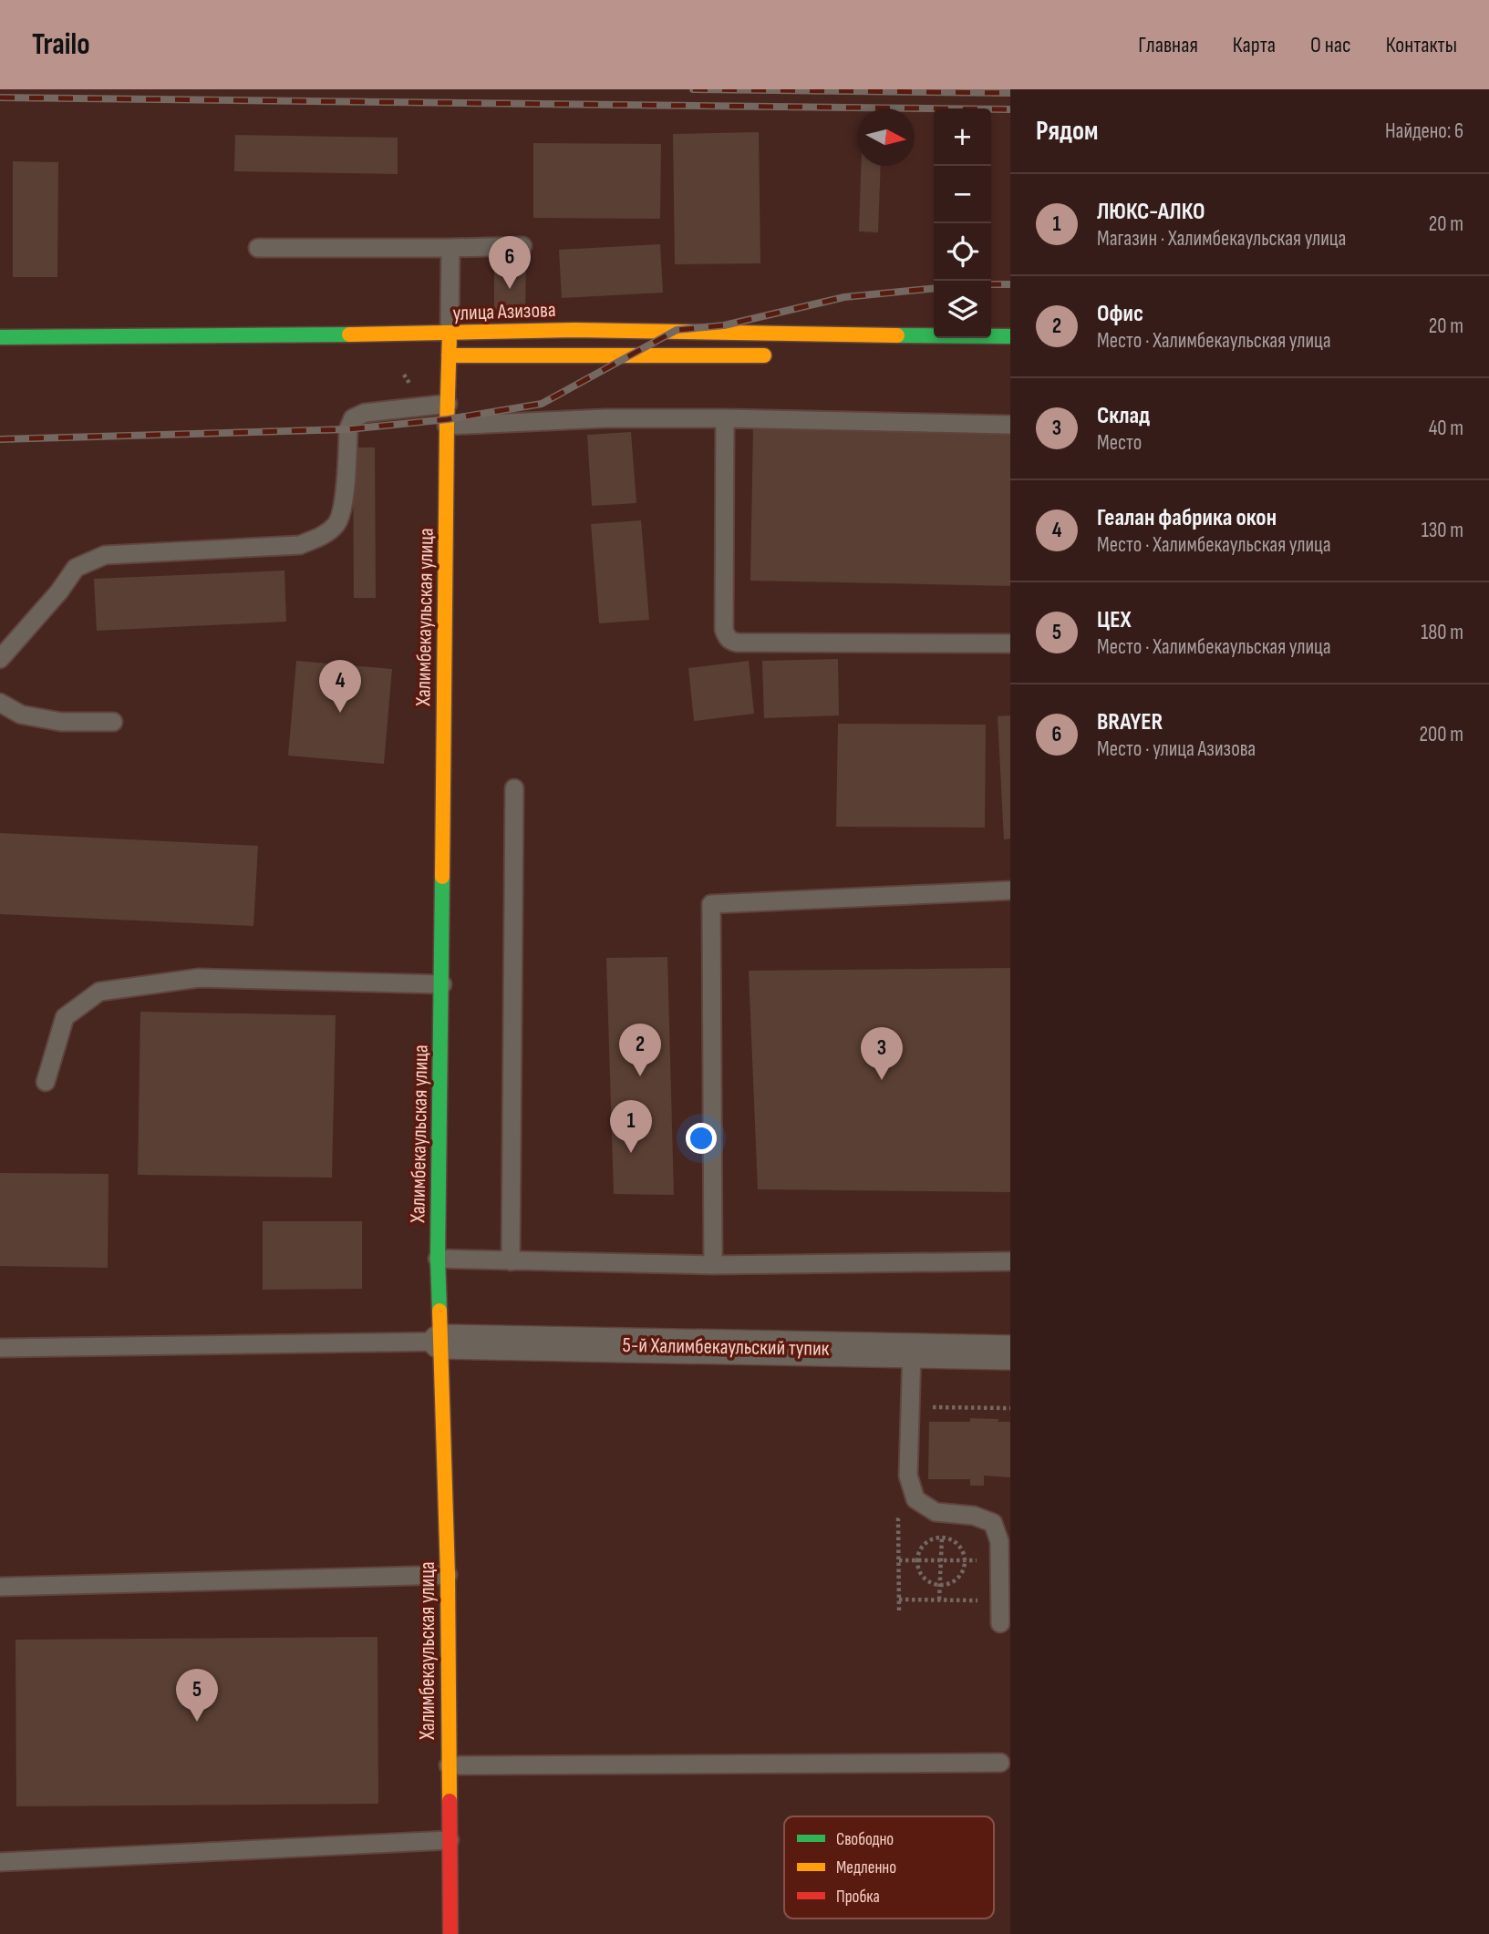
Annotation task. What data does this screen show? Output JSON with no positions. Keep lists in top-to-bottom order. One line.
{"streets":{"street":["улица Азизова","Халимбекаульская улица","5-й Халимбекаульский тупик"]},"crossings":[["улица Азизова","Халимбекаульская улица"],["Халимбекаульская улица","5-й Халимбекаульский тупик"]],"legend":["Свободно","Медленно","Пробка"],"north":"right","page":{"header":"Trailo","nav":["Главная","Карта","О нас","Контакты"],"heading":["Рядом","Найдено: 6"],"map_buttons":["+","−"],"list":[{"mark":"1","name":"ЛЮКС-АЛКО","note":"Магазин · Халимбекаульская улица","value":"20 m"},{"mark":"2","name":"Офис","note":"Место · Халимбекаульская улица","value":"20 m"},{"mark":"3","name":"Склад","note":"Место","value":"40 m"},{"mark":"4","name":"Геалан фабрика окон","note":"Место · Халимбекаульская улица","value":"130 m"},{"mark":"5","name":"ЦЕХ","note":"Место · Халимбекаульская улица","value":"180 m"},{"mark":"6","name":"BRAYER","note":"Место · улица Азизова","value":"200 m"}],"pins":["6","4","2","3","1","5"]}}
